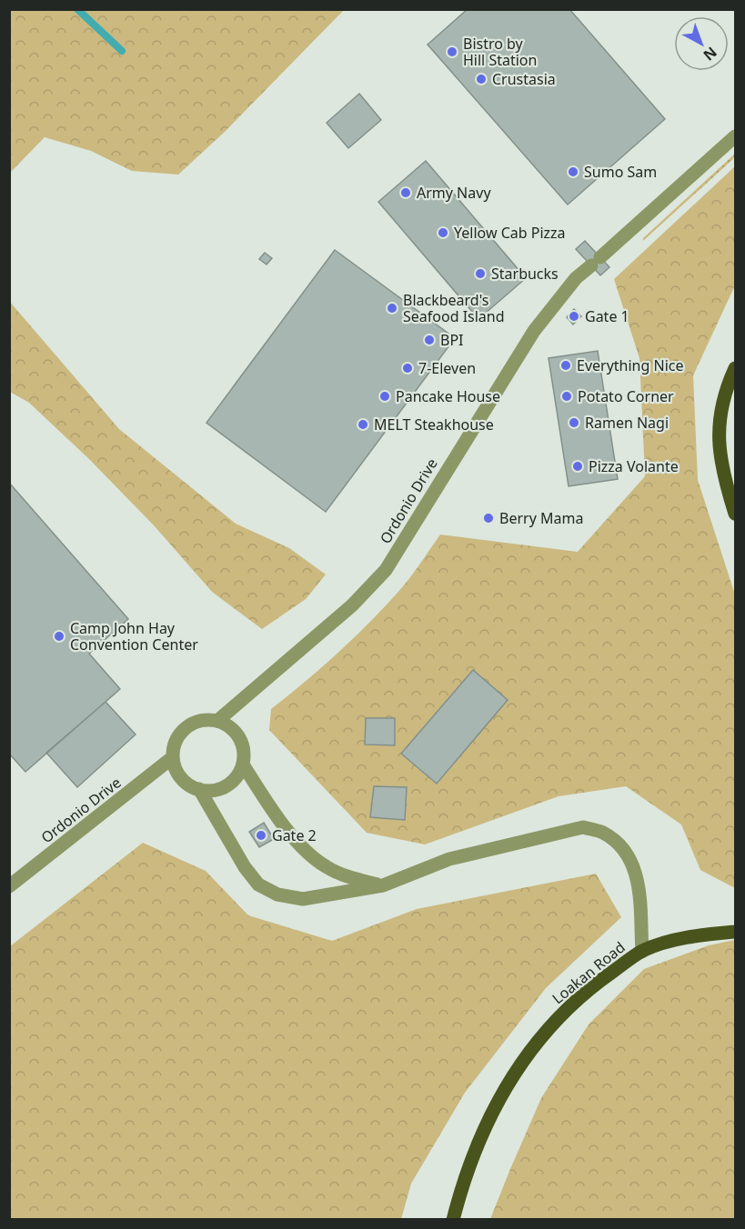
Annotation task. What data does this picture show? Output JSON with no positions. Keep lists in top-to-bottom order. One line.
{"streets":{"main road":["Loakan Road"],"street":["Ordonio Drive"]},"places":["Bistro by Hill Station","Crustasia","Sumo Sam","Army Navy","Yellow Cab Pizza","Starbucks","Blackbeard's Seafood Island","Gate 1","BPI","Everything Nice","7-Eleven","Pancake House","Potato Corner","Ramen Nagi","MELT Steakhouse","Pizza Volante","Berry Mama","Camp John Hay Convention Center","Gate 2"],"north":"bottom right"}
